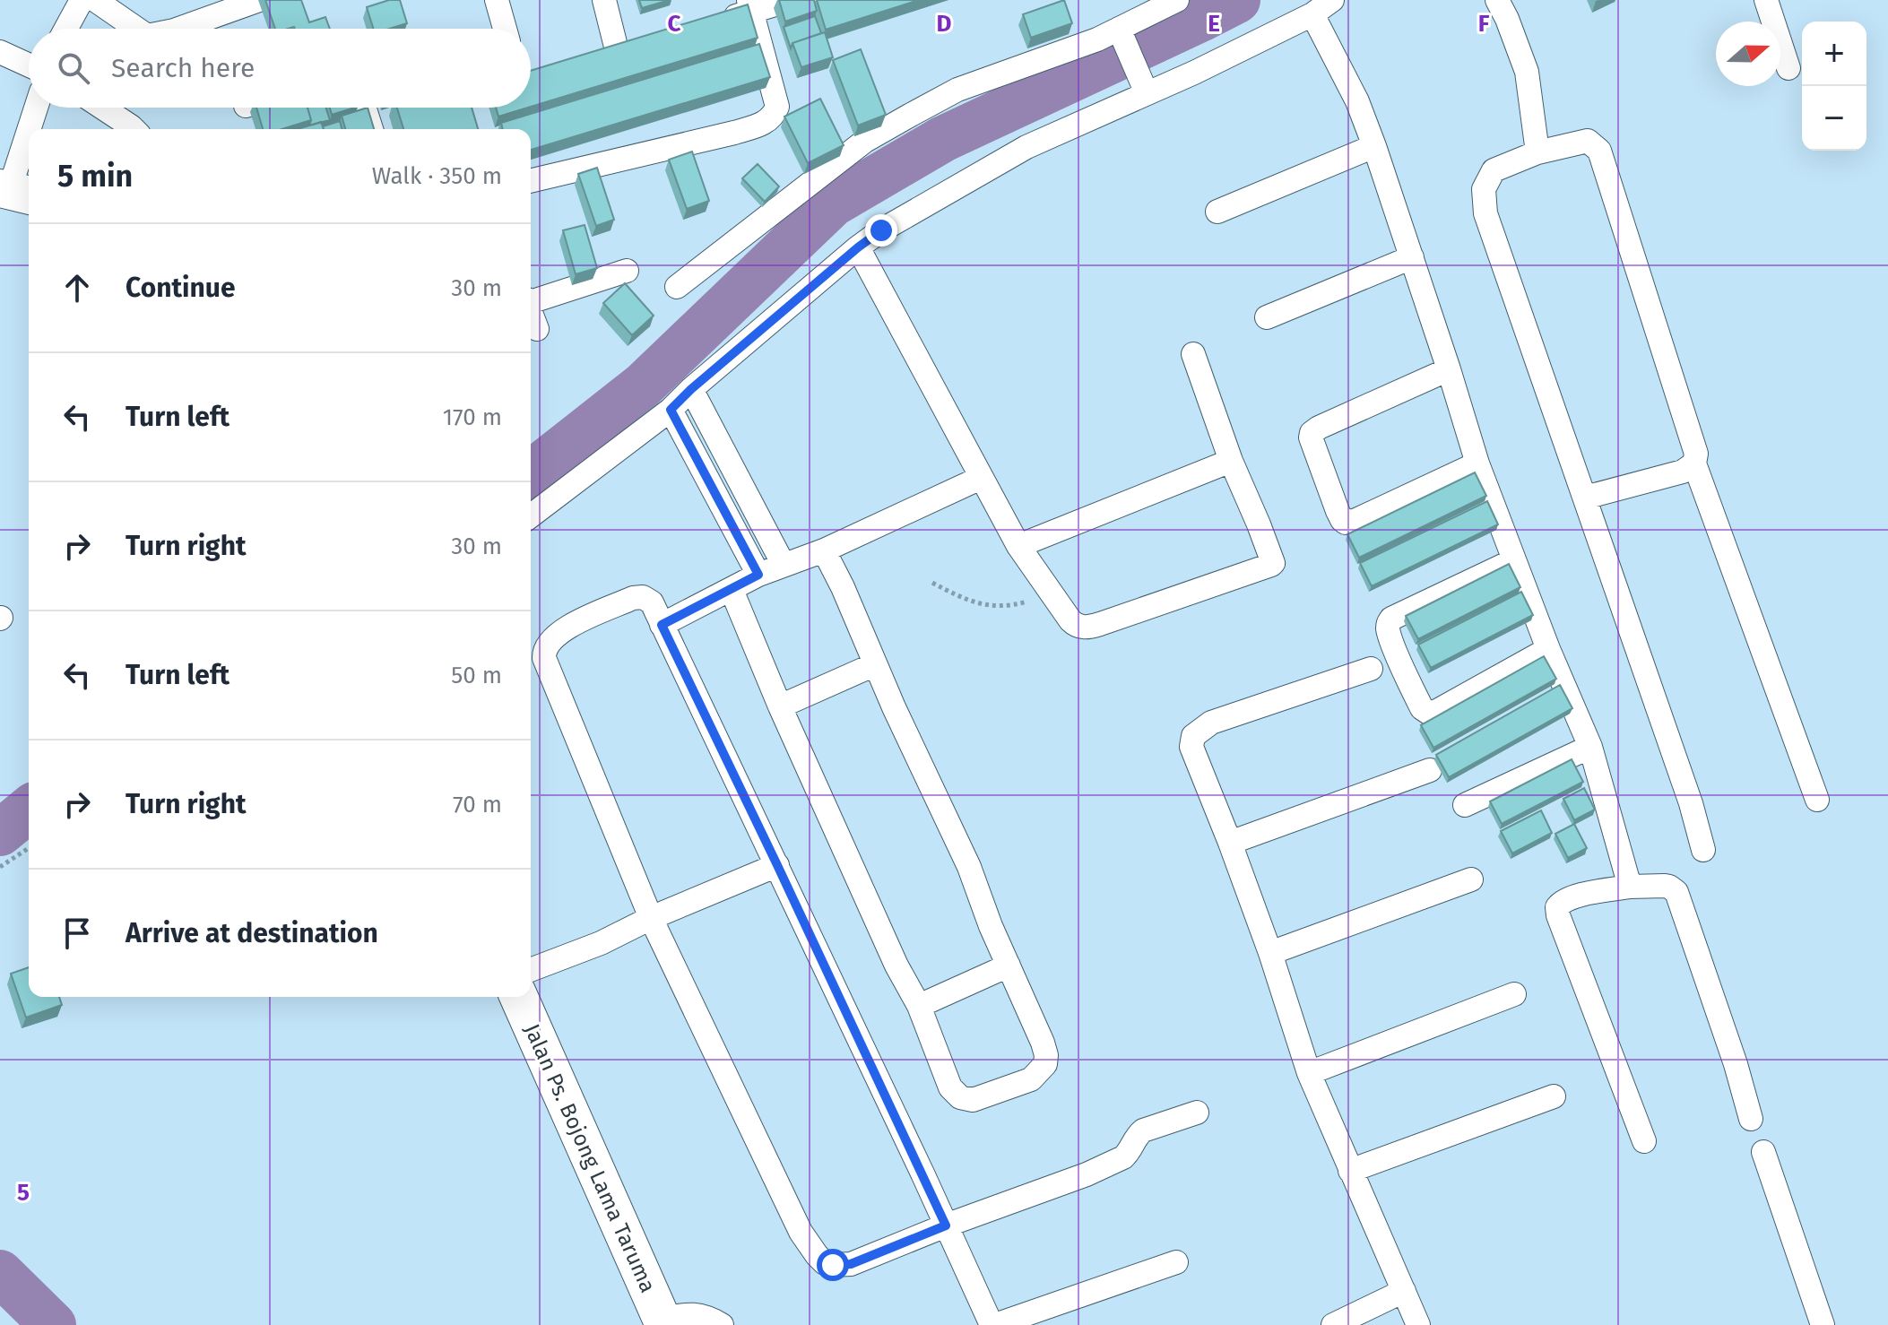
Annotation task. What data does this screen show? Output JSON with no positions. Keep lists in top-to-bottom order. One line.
{"streets":{"main road":["Jalan Ps. Bojong Lama Taruma"]},"north":"right","page":{"map_buttons":["+","−"],"search":"Search here","heading":["5 min","Walk · 350 m"],"list":[["Continue","30 m"],["Turn left","170 m"],["Turn right","30 m"],["Turn left","50 m"],["Turn right","70 m"],"Arrive at destination"]},"grid":{"columns":["C","D","E","F"],"rows":["5"]}}
